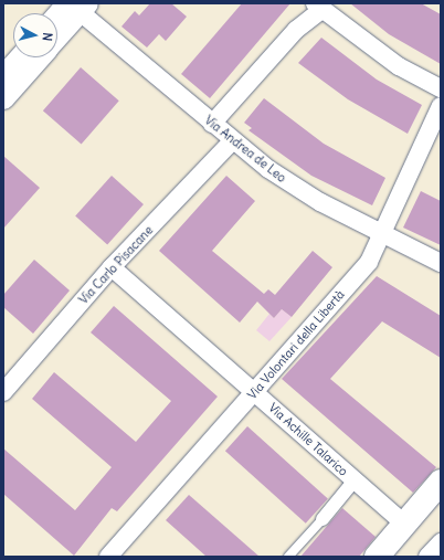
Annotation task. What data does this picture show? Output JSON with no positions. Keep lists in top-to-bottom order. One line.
{"streets":{"street":["Via Andrea de Leo","Via Carlo Pisacane","Via Volontari della Libertà","Via Achille Talarico"]},"crossings":[["Via Andrea de Leo","Via Carlo Pisacane"],["Via Andrea de Leo","Via Volontari della Libertà"],["Via Carlo Pisacane","Via Achille Talarico"],["Via Volontari della Libertà","Via Achille Talarico"]],"north":"right"}
